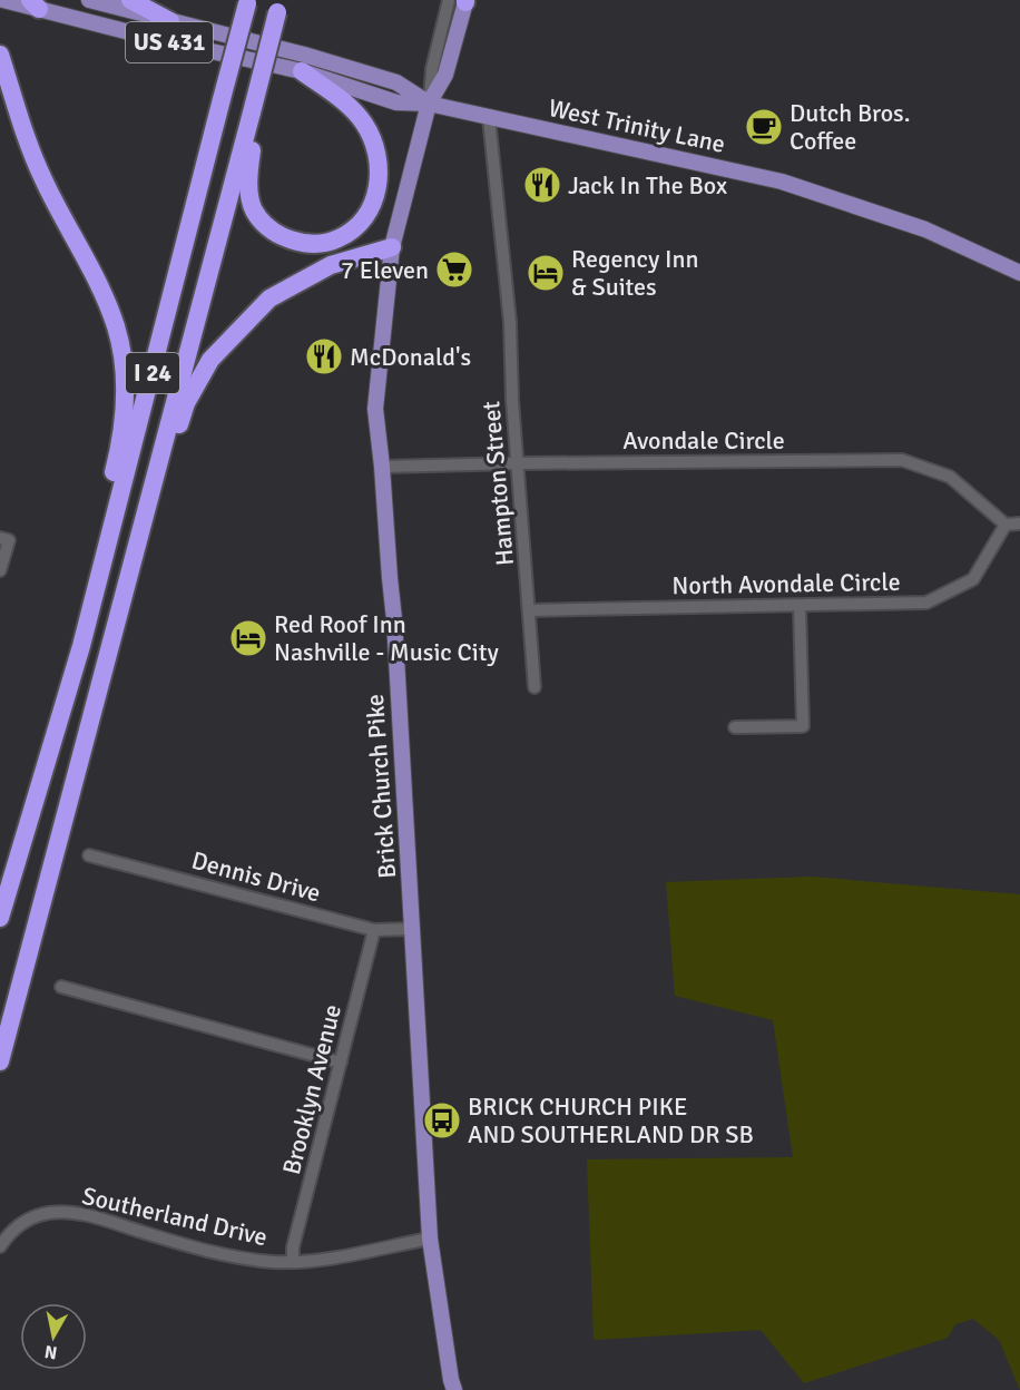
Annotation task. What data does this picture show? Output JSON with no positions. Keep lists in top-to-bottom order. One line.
{"streets":{"highway":["I 24"],"main road":["US 431","West Trinity Lane","Brick Church Pike"],"street":["Avondale Circle","Hampton Street","North Avondale Circle","Dennis Drive","Brooklyn Avenue","Southerland Drive"]},"crossings":[["West Trinity Lane","Hampton Street"],["West Trinity Lane","Brick Church Pike"],["Avondale Circle","Hampton Street"],["Avondale Circle","North Avondale Circle"],["Avondale Circle","Brick Church Pike"],["Hampton Street","North Avondale Circle"],["Brick Church Pike","Dennis Drive"],["Brick Church Pike","Southerland Drive"],["Dennis Drive","Brooklyn Avenue"],["Brooklyn Avenue","Southerland Drive"]],"places":{"cafe":["Dutch Bros. Coffee"],"restaurant":["Jack In The Box","McDonald's"],"supermarket":["7 Eleven"],"hotel":["Regency Inn & Suites","Red Roof Inn Nashville - Music City"],"bus stop":["BRICK CHURCH PIKE AND SOUTHERLAND DR SB"]},"north":"bottom"}
